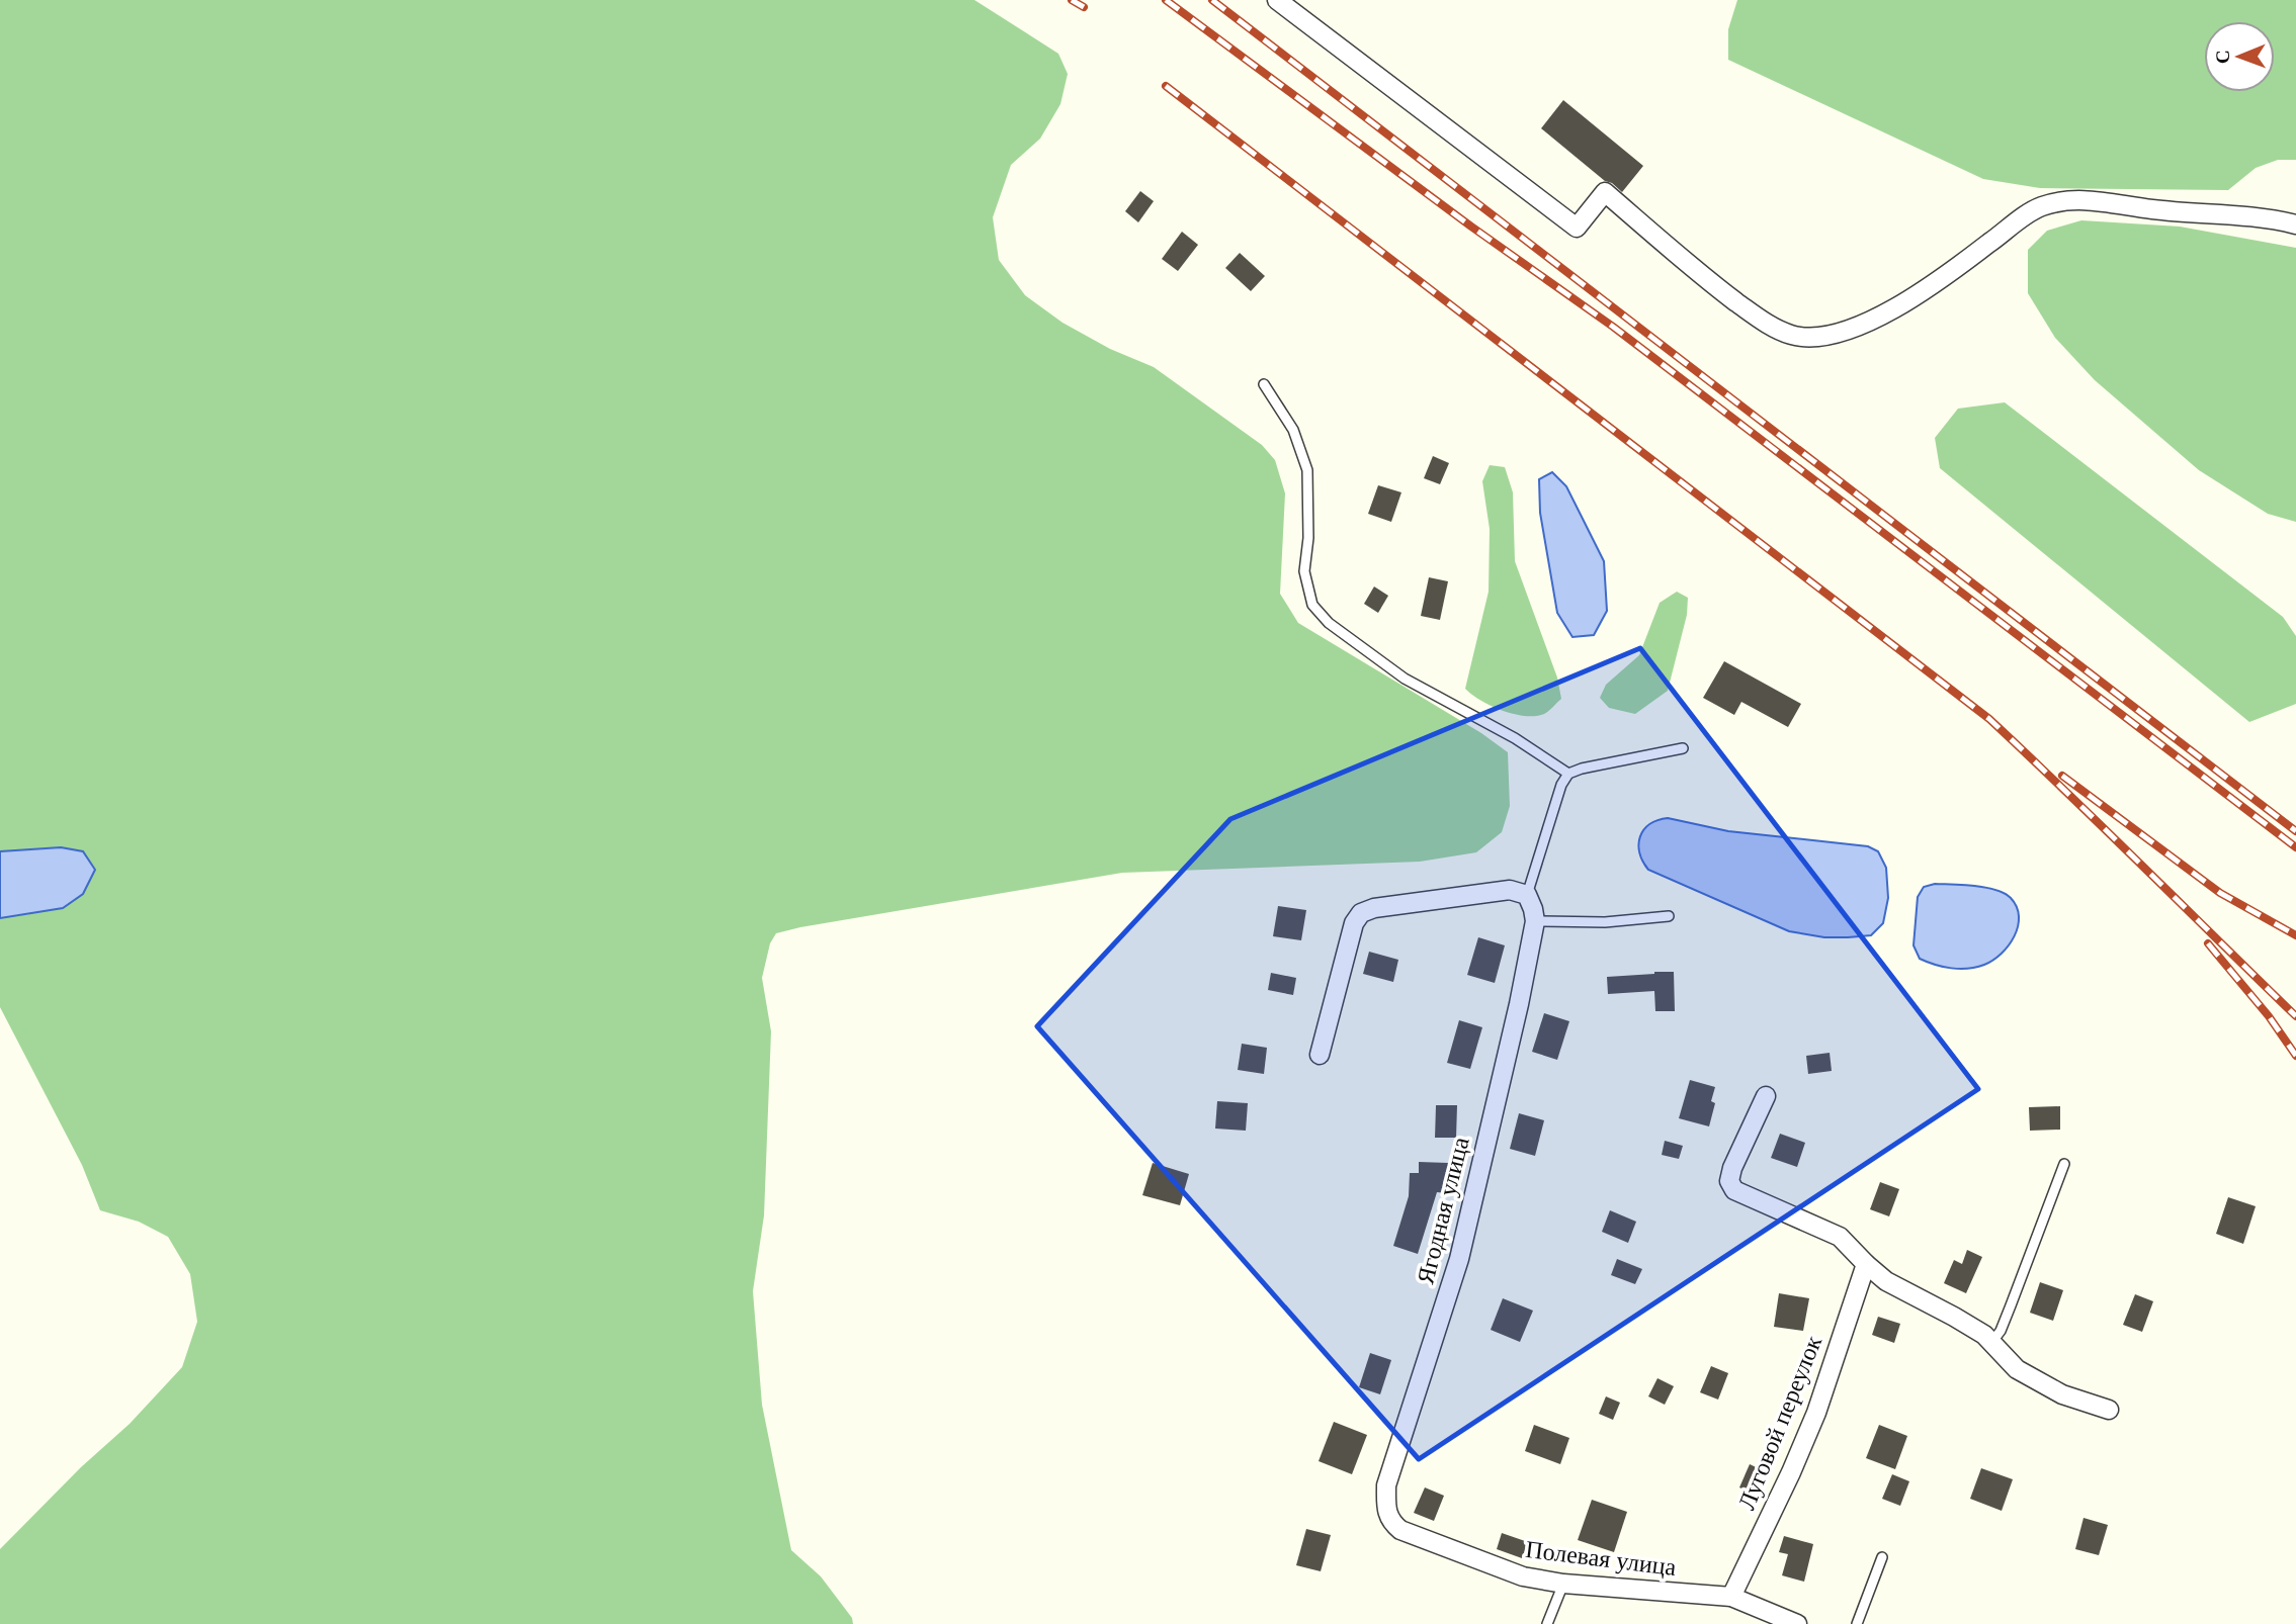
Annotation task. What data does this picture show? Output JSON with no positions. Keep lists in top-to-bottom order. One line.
{"streets":{"street":["Ягодная улица","Луговой переулок","Полевая улица"]},"crossings":[["Ягодная улица","Полевая улица"],["Луговой переулок","Полевая улица"]],"north":"left"}
